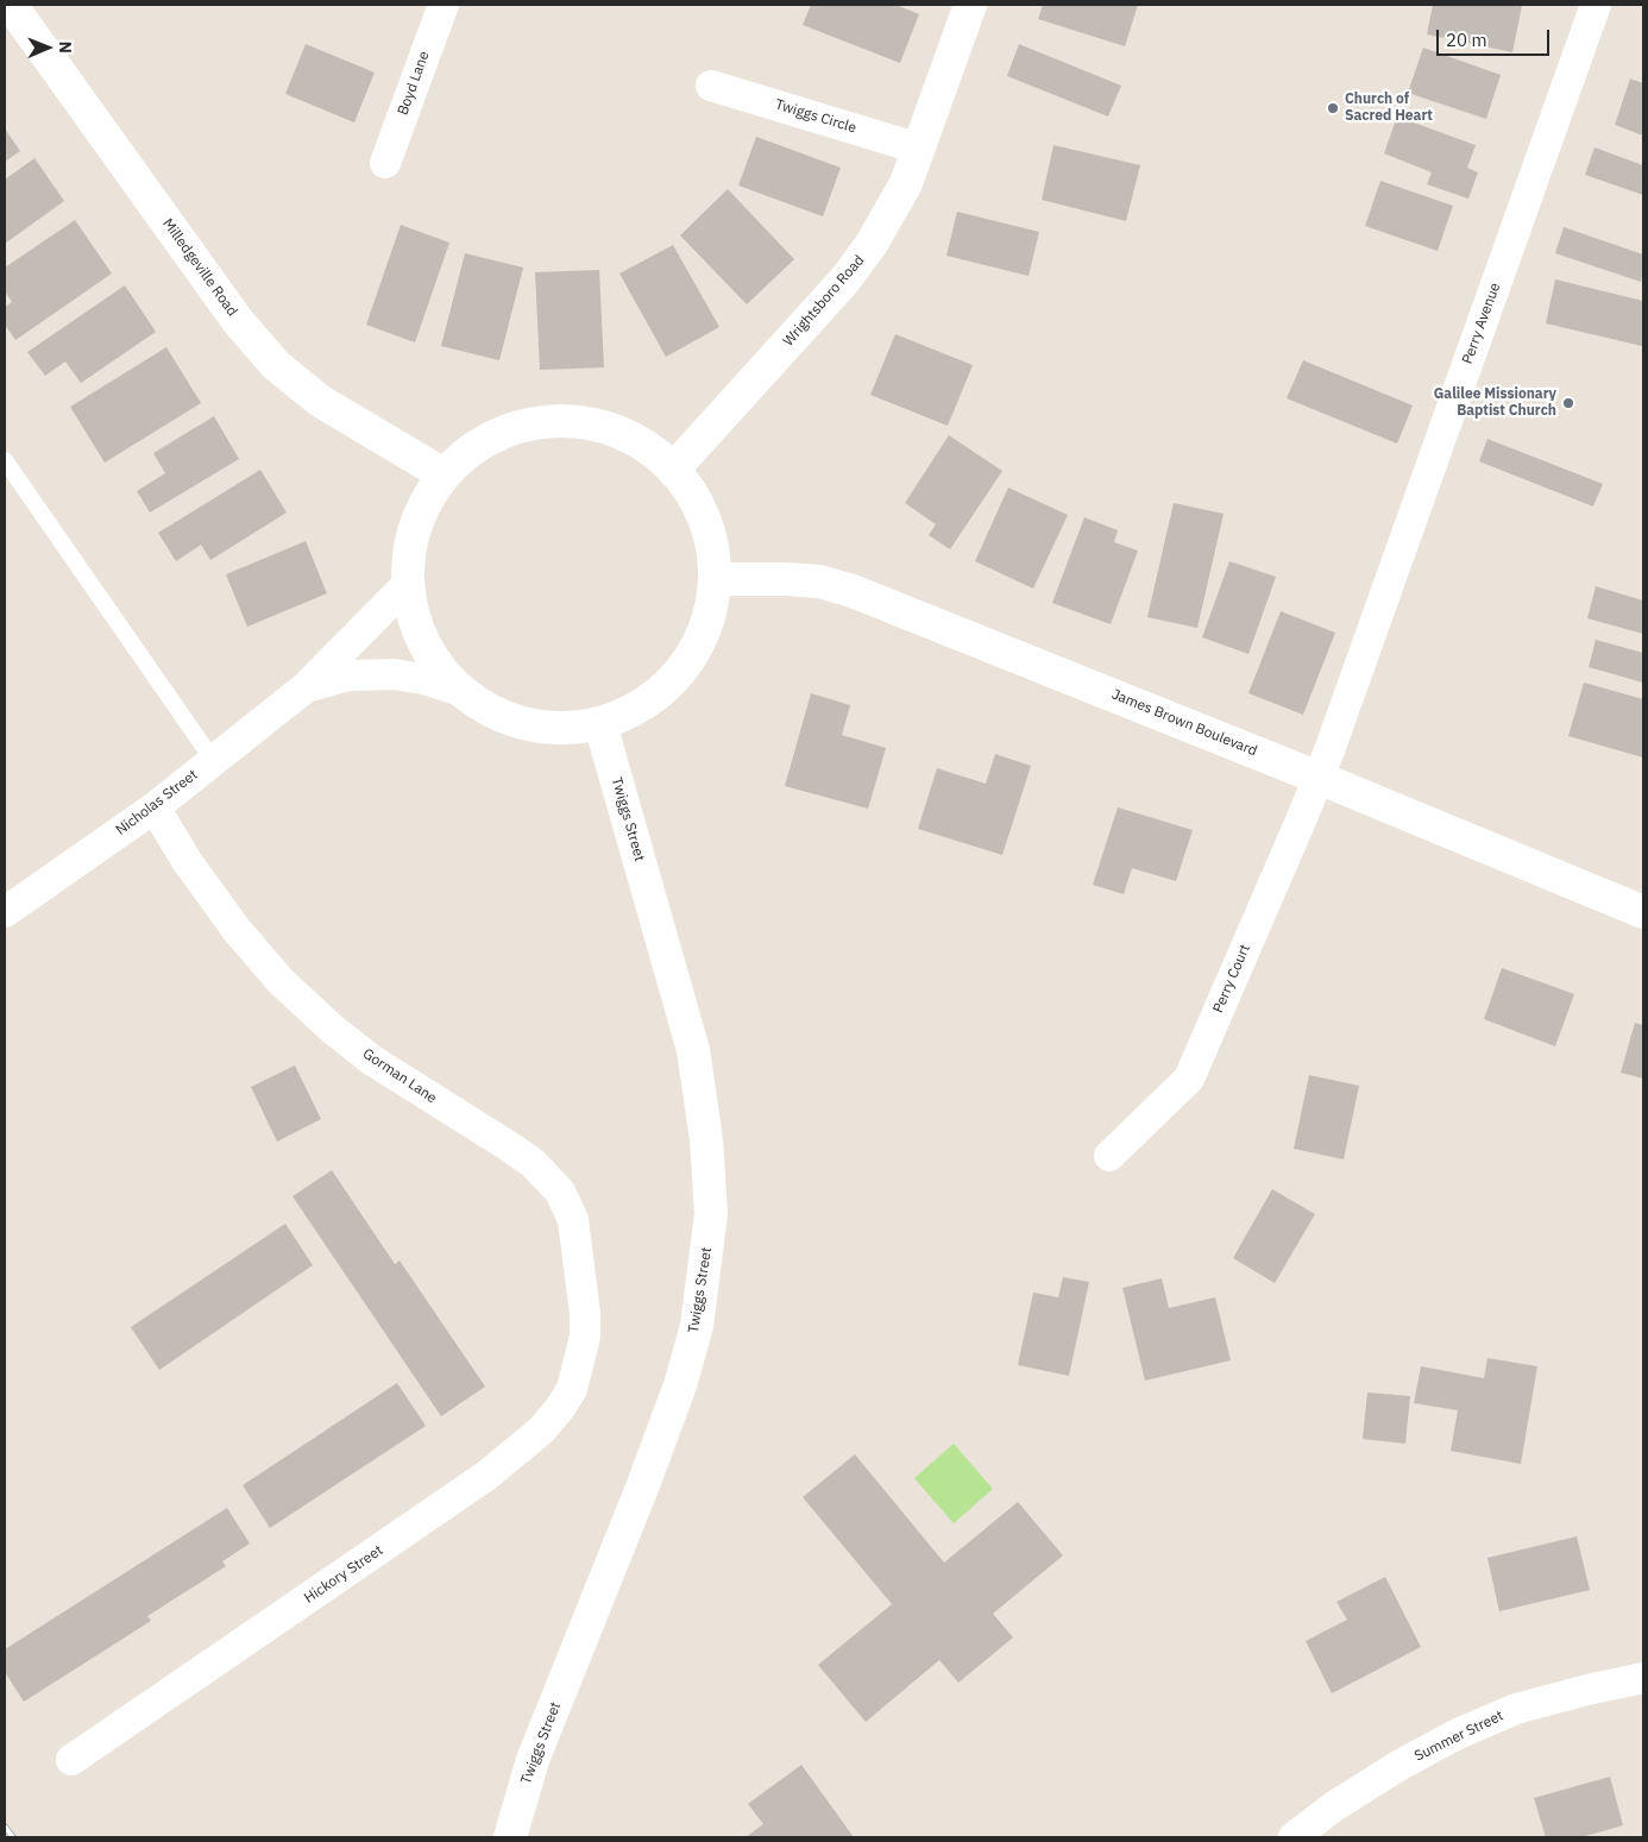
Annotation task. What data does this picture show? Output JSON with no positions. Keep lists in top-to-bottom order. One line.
{"streets":{"main road":["Milledgeville Road","Wrightsboro Road","James Brown Boulevard","Twiggs Street"],"street":["Boyd Lane","Twiggs Circle","Perry Avenue","Nicholas Street","Perry Court","Gorman Lane","Hickory Street","Summer Street"]},"crossings":[["Twiggs Circle","Wrightsboro Road"],["Perry Avenue","James Brown Boulevard"],["Perry Avenue","Perry Court"],["James Brown Boulevard","Perry Court"],["Nicholas Street","Gorman Lane"],["Gorman Lane","Hickory Street"]],"places":["Church of Sacred Heart","Galilee Missionary Baptist Church"],"scale_bar":"20 m","north":"right"}
